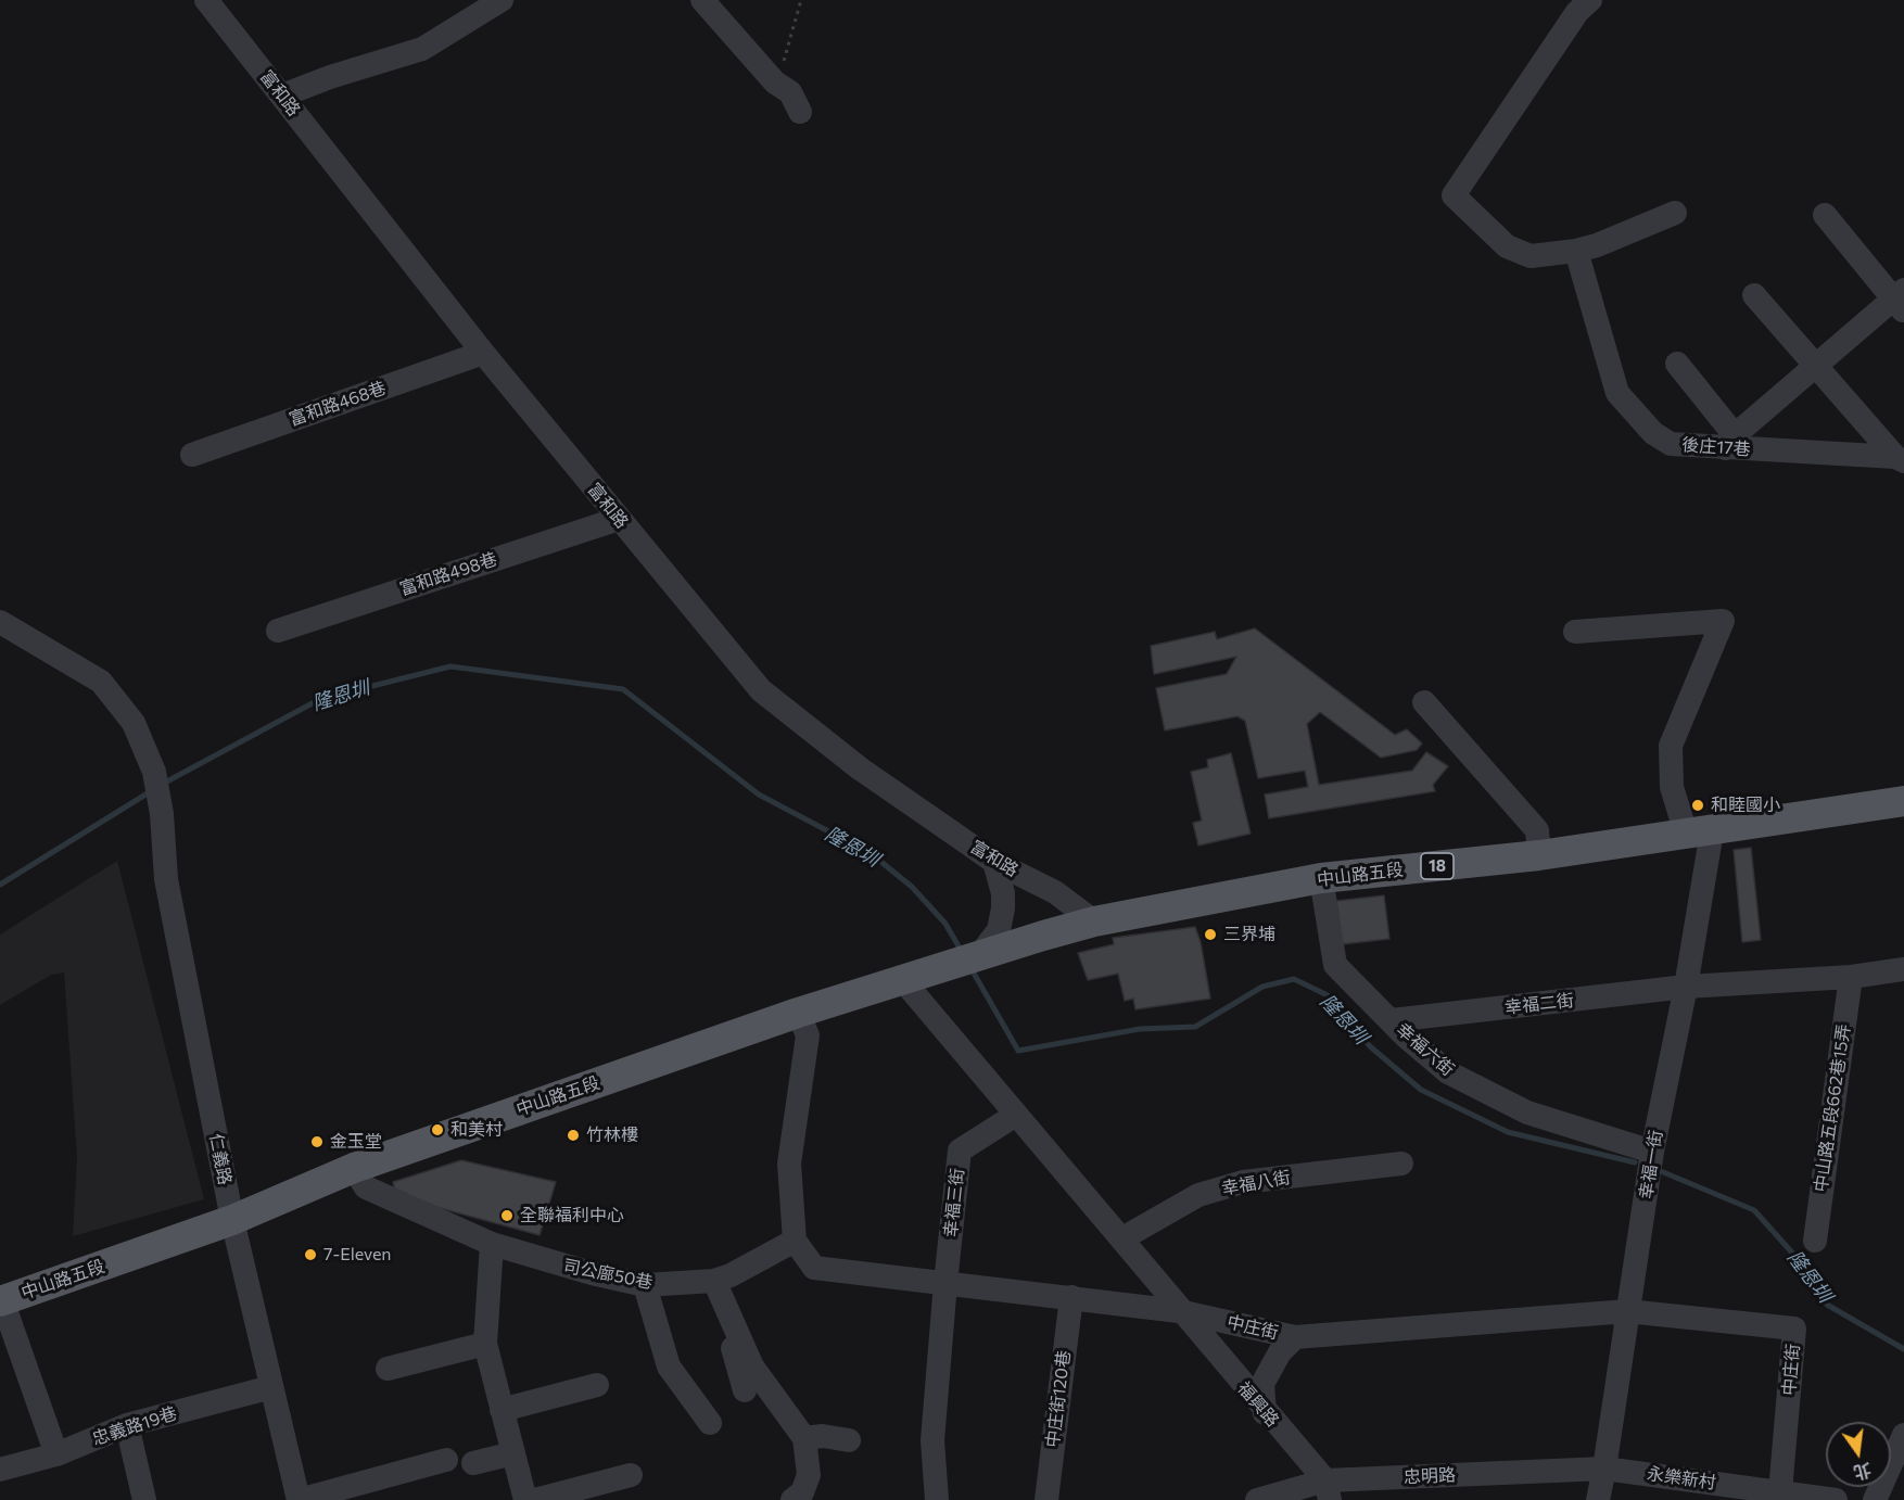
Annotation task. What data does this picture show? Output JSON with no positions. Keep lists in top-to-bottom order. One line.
{"streets":{"main road":["18","中山路五段"],"street":["富和路","富和路468巷","後庄17巷","富和路498巷","幸福二街","幸福六街","中山路五段662巷15弄","仁義路","幸福一街","幸福八街","幸福三街","司公廍50巷","中庄街","中庄街120巷","福興路","忠義路19巷","忠明路","永樂新村"]},"crossings":[["富和路","富和路468巷"],["富和路","富和路498巷"],["富和路","中山路五段"],["中山路五段","幸福六街"],["中山路五段","仁義路"],["中山路五段","幸福一街"],["中山路五段","司公廍50巷"],["中山路五段","福興路"],["幸福二街","幸福六街"],["幸福二街","幸福一街"],["幸福六街","幸福一街"],["仁義路","忠義路19巷"],["幸福一街","中庄街"],["幸福一街","忠明路"],["幸福一街","永樂新村"],["幸福八街","福興路"],["幸福三街","中庄街"],["幸福三街","福興路"],["司公廍50巷","中庄街"],["中庄街","中庄街120巷"],["中庄街","福興路"],["中庄街","永樂新村"],["福興路","忠明路"],["忠明路","永樂新村"]],"water":["隆恩圳"],"places":["和睦國小","三界埔","和美村","竹林樓","金玉堂","全聯福利中心","7-Eleven"],"north":"bottom"}
